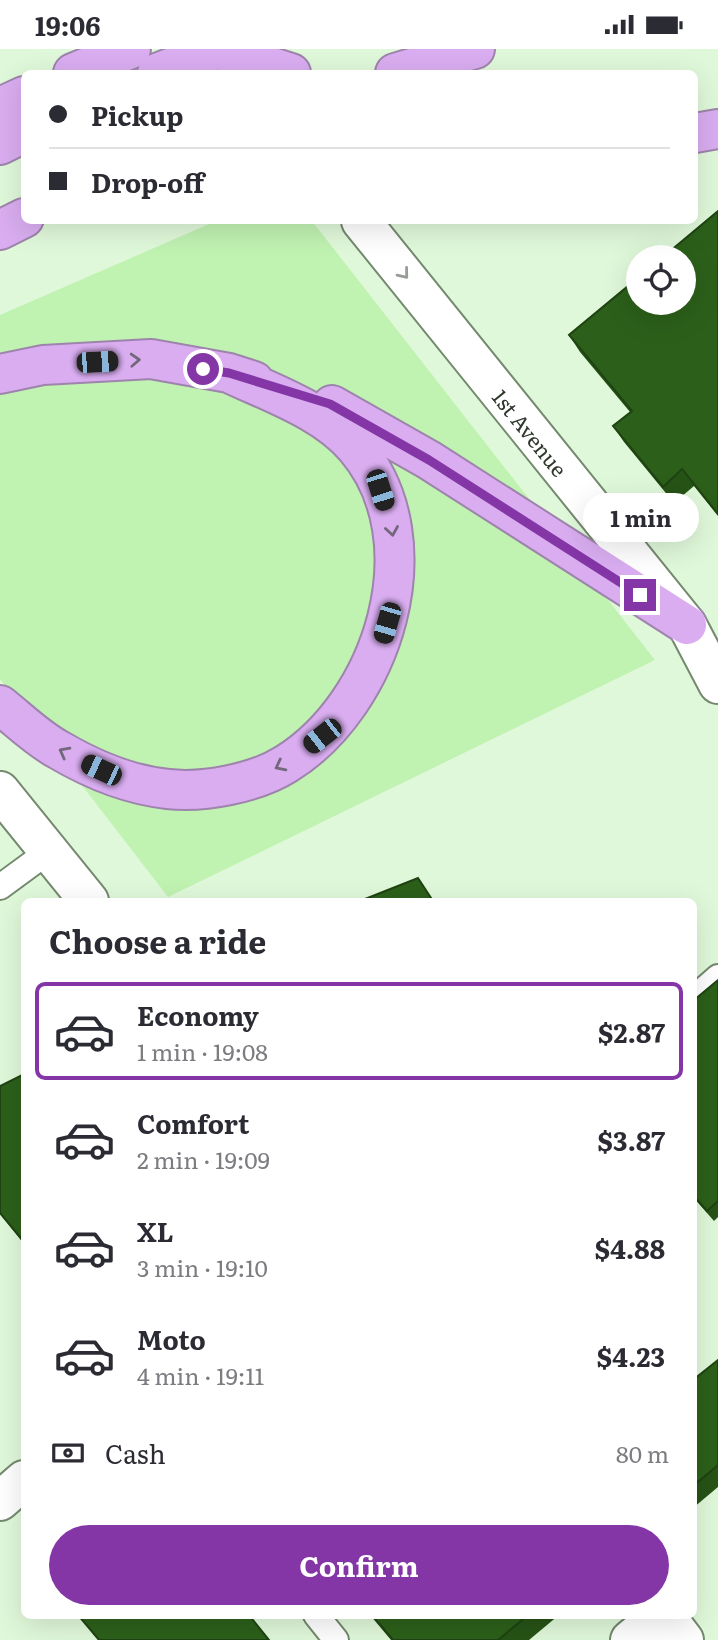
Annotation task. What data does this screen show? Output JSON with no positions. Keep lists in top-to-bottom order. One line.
{"streets":{"main road":["1st Avenue"]},"one_way":["1st Avenue"],"page":{"status":"19:06","banner":["Pickup","Drop-off"],"bubble":"1 min","heading":"Choose a ride","list":[{"name":"Economy","note":"1 min · 19:08","value":"$2.87"},{"name":"Comfort","note":"2 min · 19:09","value":"$3.87"},{"name":"XL","note":"3 min · 19:10","value":"$4.88"},{"name":"Moto","note":"4 min · 19:11","value":"$4.23"}],"pay":["Cash","80 m"],"buttons":"Confirm"}}
